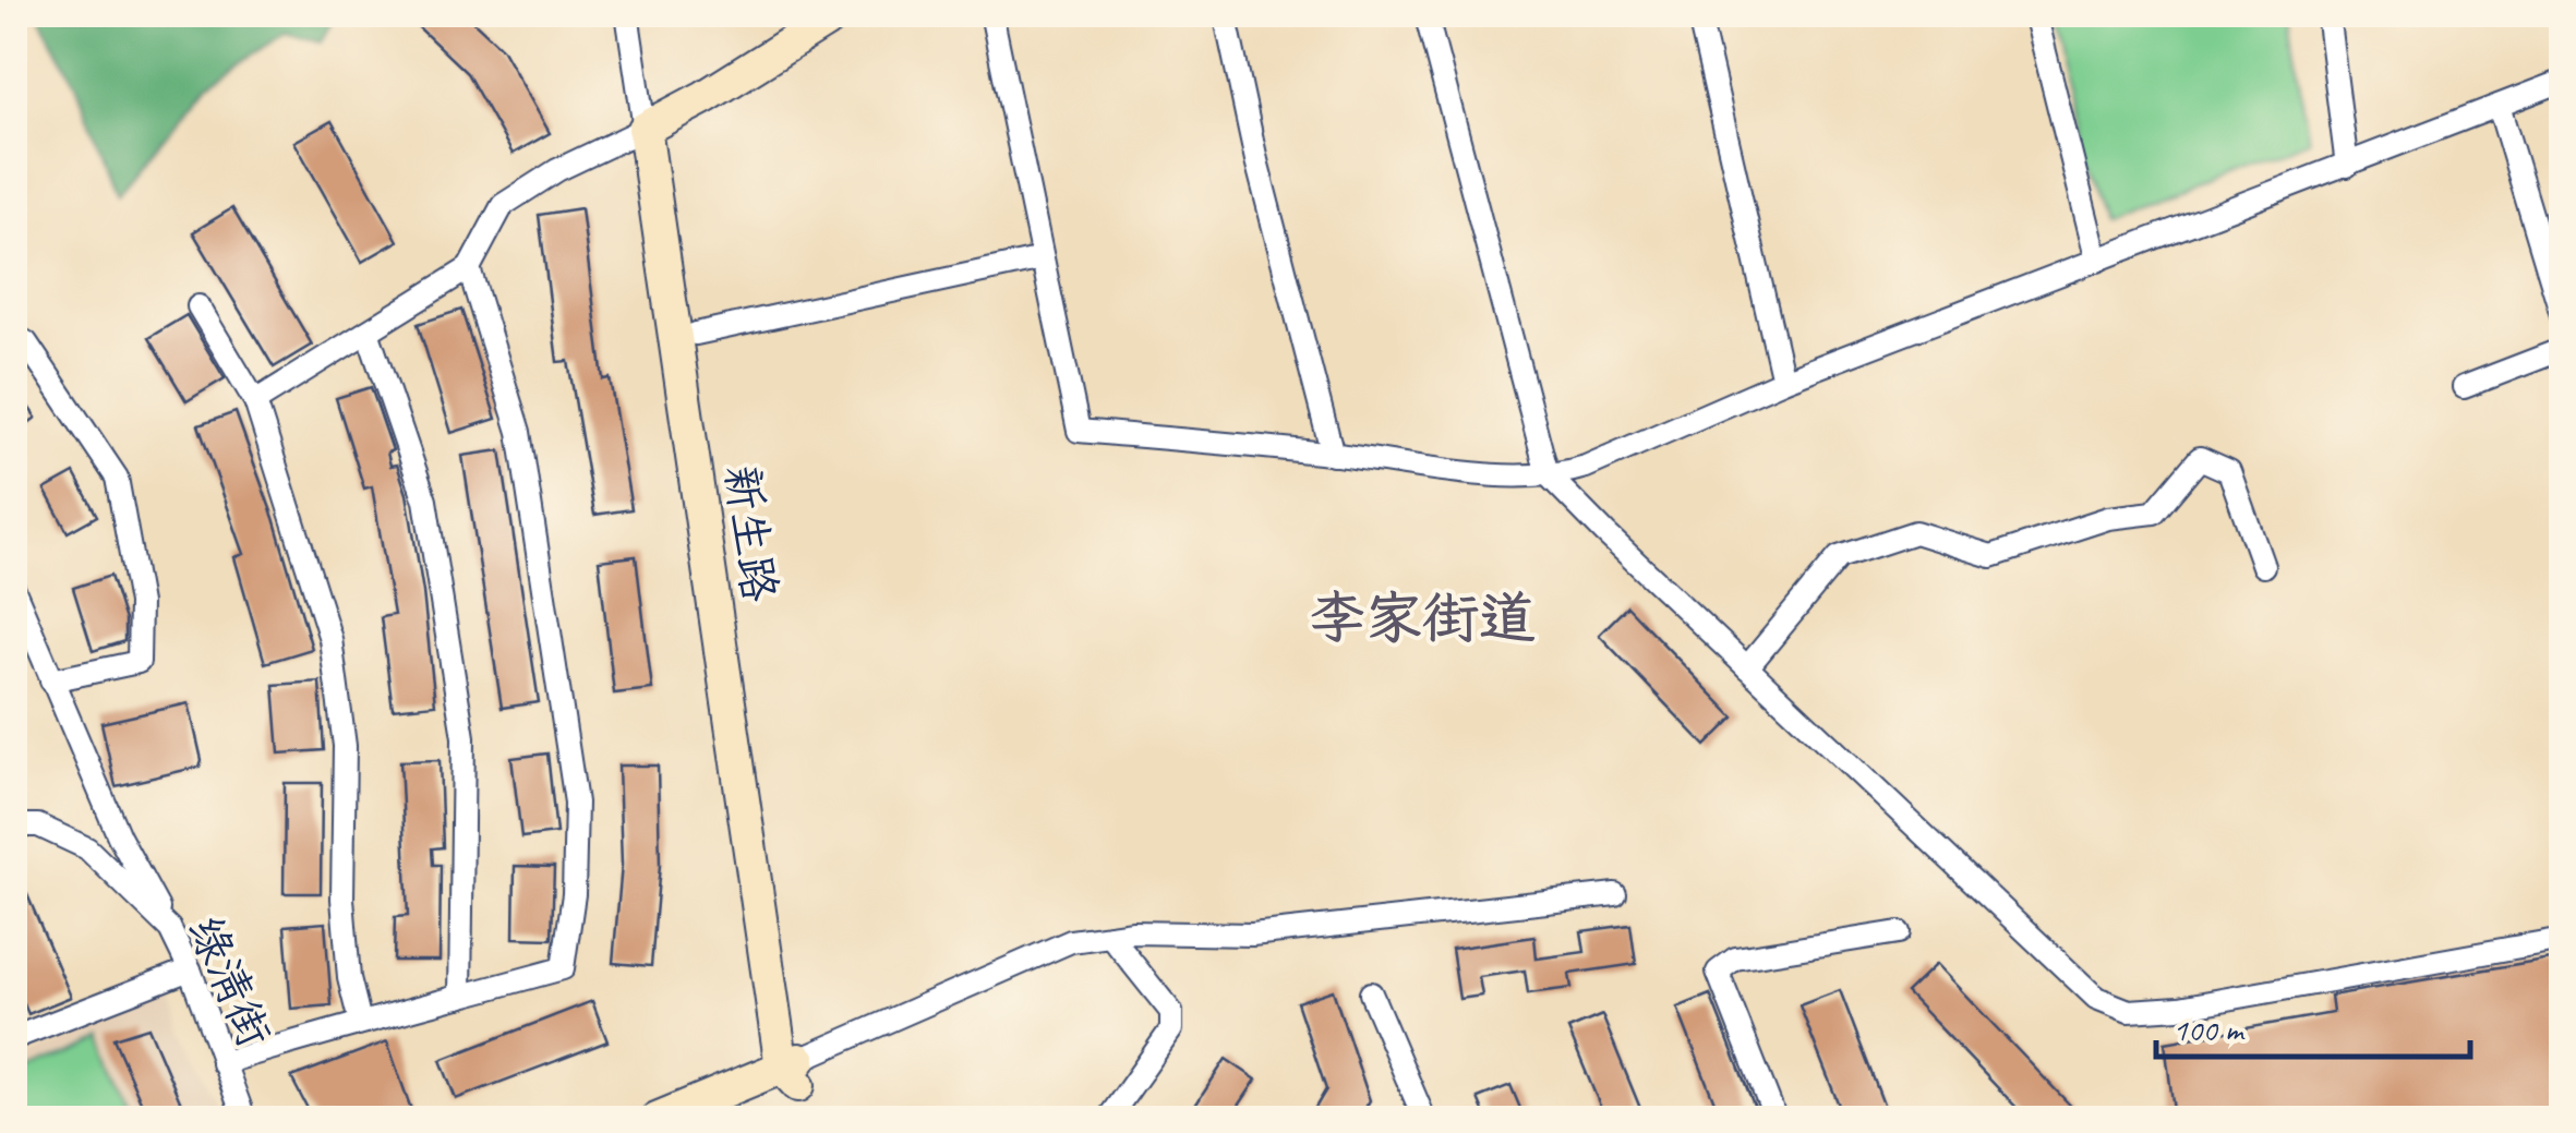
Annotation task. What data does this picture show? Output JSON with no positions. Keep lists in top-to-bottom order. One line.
{"streets":{"street":["新生路","绿清街"]},"districts":["李家街道"],"scale_bar":"100 m"}
